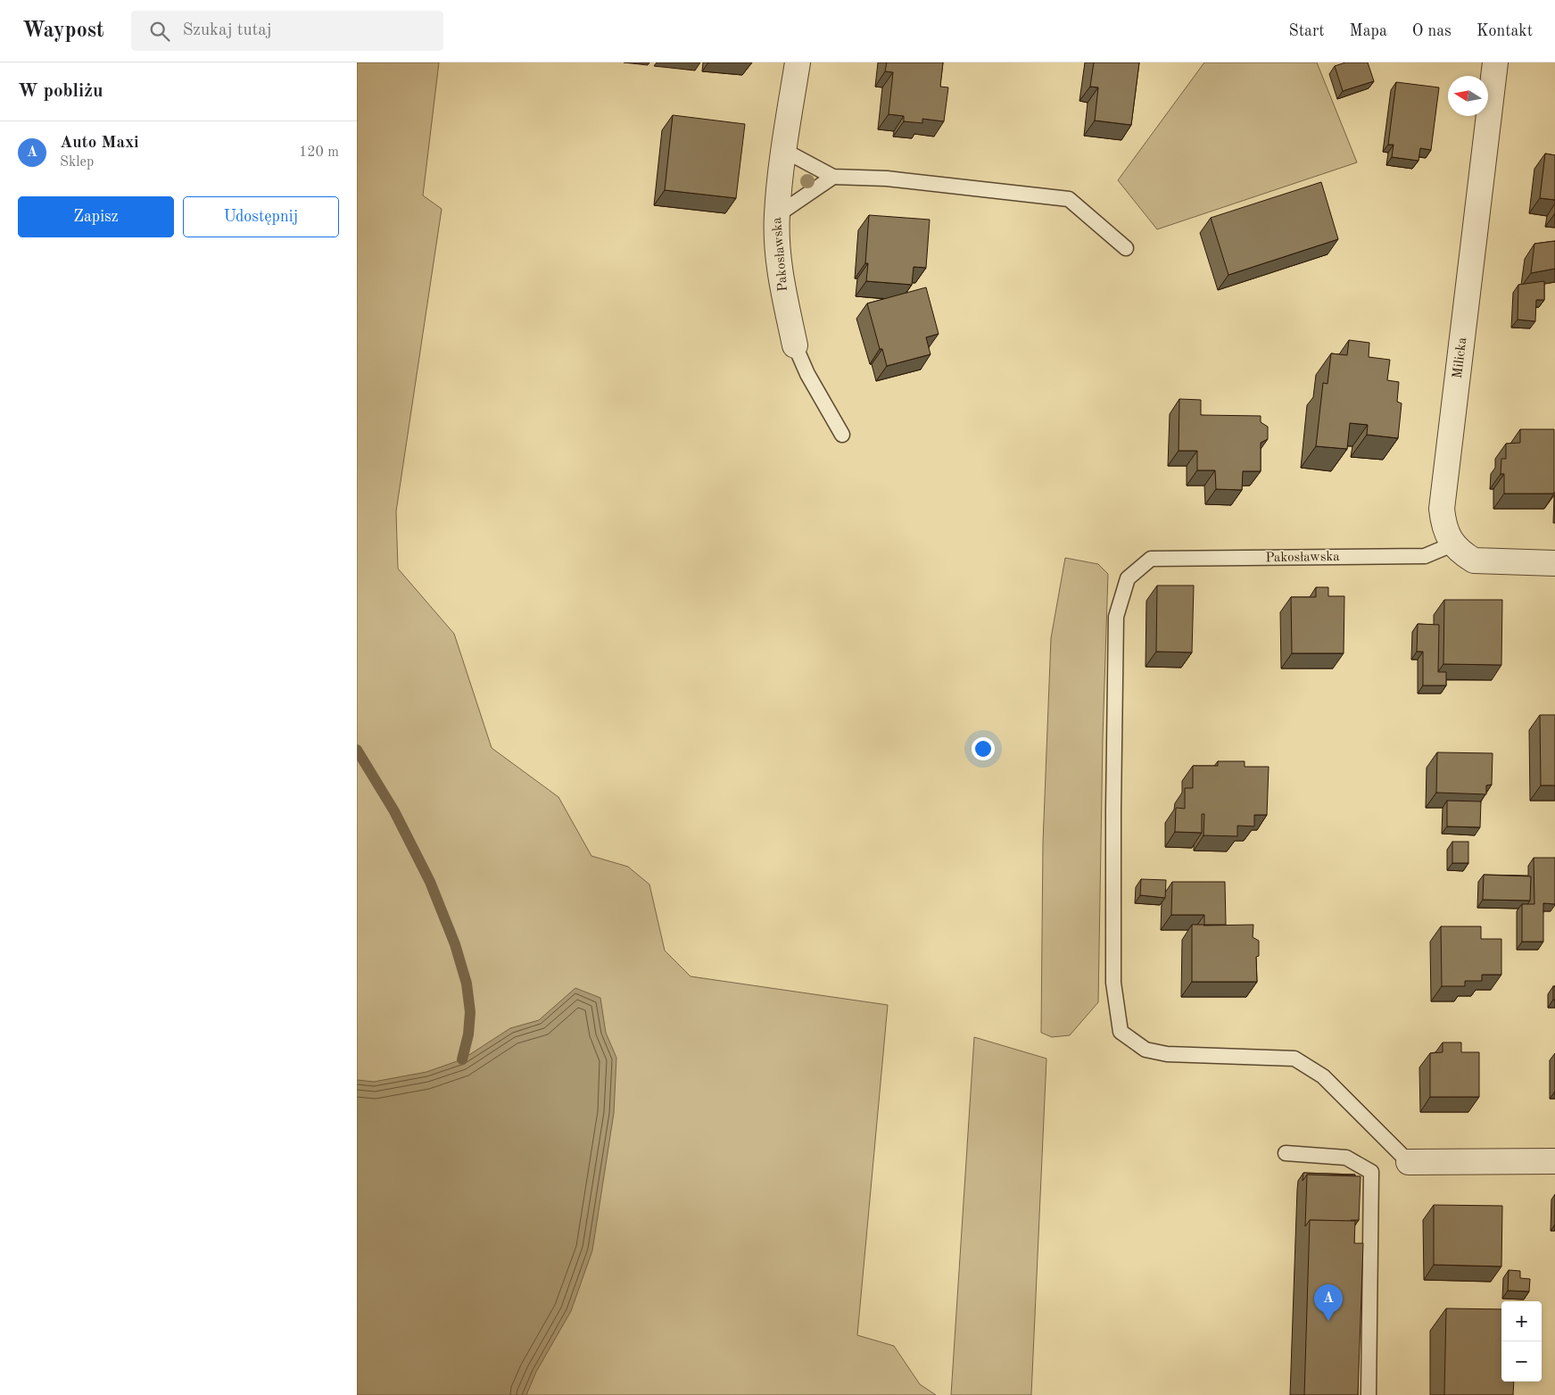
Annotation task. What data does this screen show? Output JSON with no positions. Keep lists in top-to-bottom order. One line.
{"streets":{"street":["Pakosławska","Milicka"]},"crossings":[["Pakosławska","Milicka"]],"north":"left","page":{"header":"Waypost","search":"Szukaj tutaj","nav":["Start","Mapa","O nas","Kontakt"],"heading":"W pobliżu","list":[{"mark":"A","name":"Auto Maxi","note":"Sklep","value":"120 m"}],"buttons":["Zapisz","Udostępnij"],"pins":"A","map_buttons":["+","−"]}}
